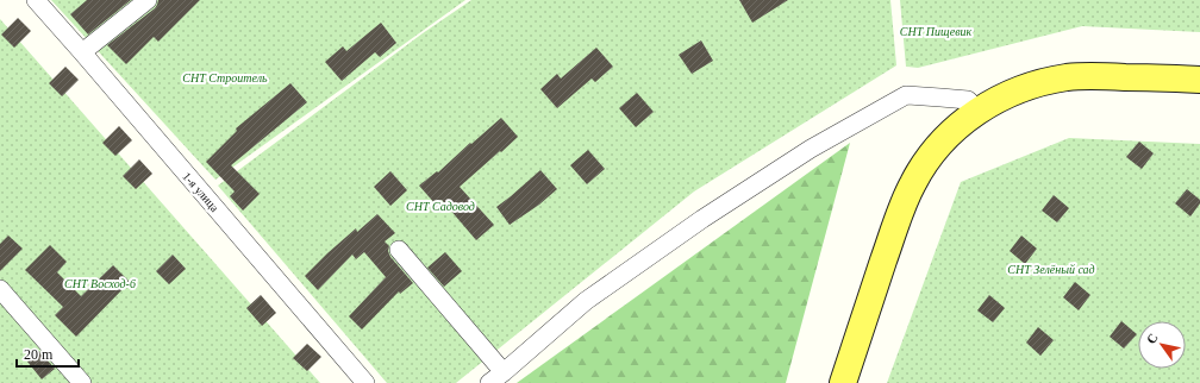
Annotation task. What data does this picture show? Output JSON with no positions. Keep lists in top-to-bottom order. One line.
{"streets":{"street":["1-я улица"]},"parks":["СНТ Пищевик","СНТ Строитель","СНТ Садовод","СНТ Зелёный сад","СНТ Восход-6"],"scale_bar":"20 m","north":"top left"}
